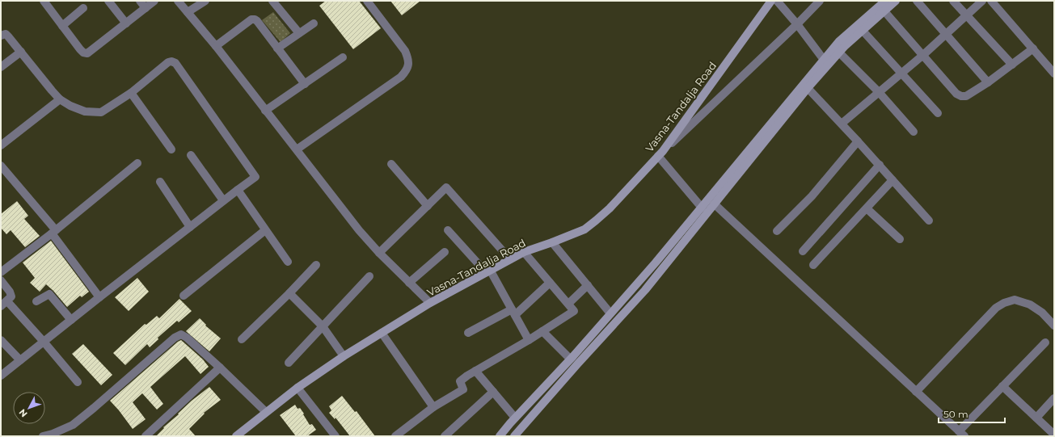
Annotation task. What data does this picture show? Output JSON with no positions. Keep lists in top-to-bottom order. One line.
{"streets":{"street":["Vasna-Tandalja Road"]},"scale_bar":"50 m","north":"bottom left"}
